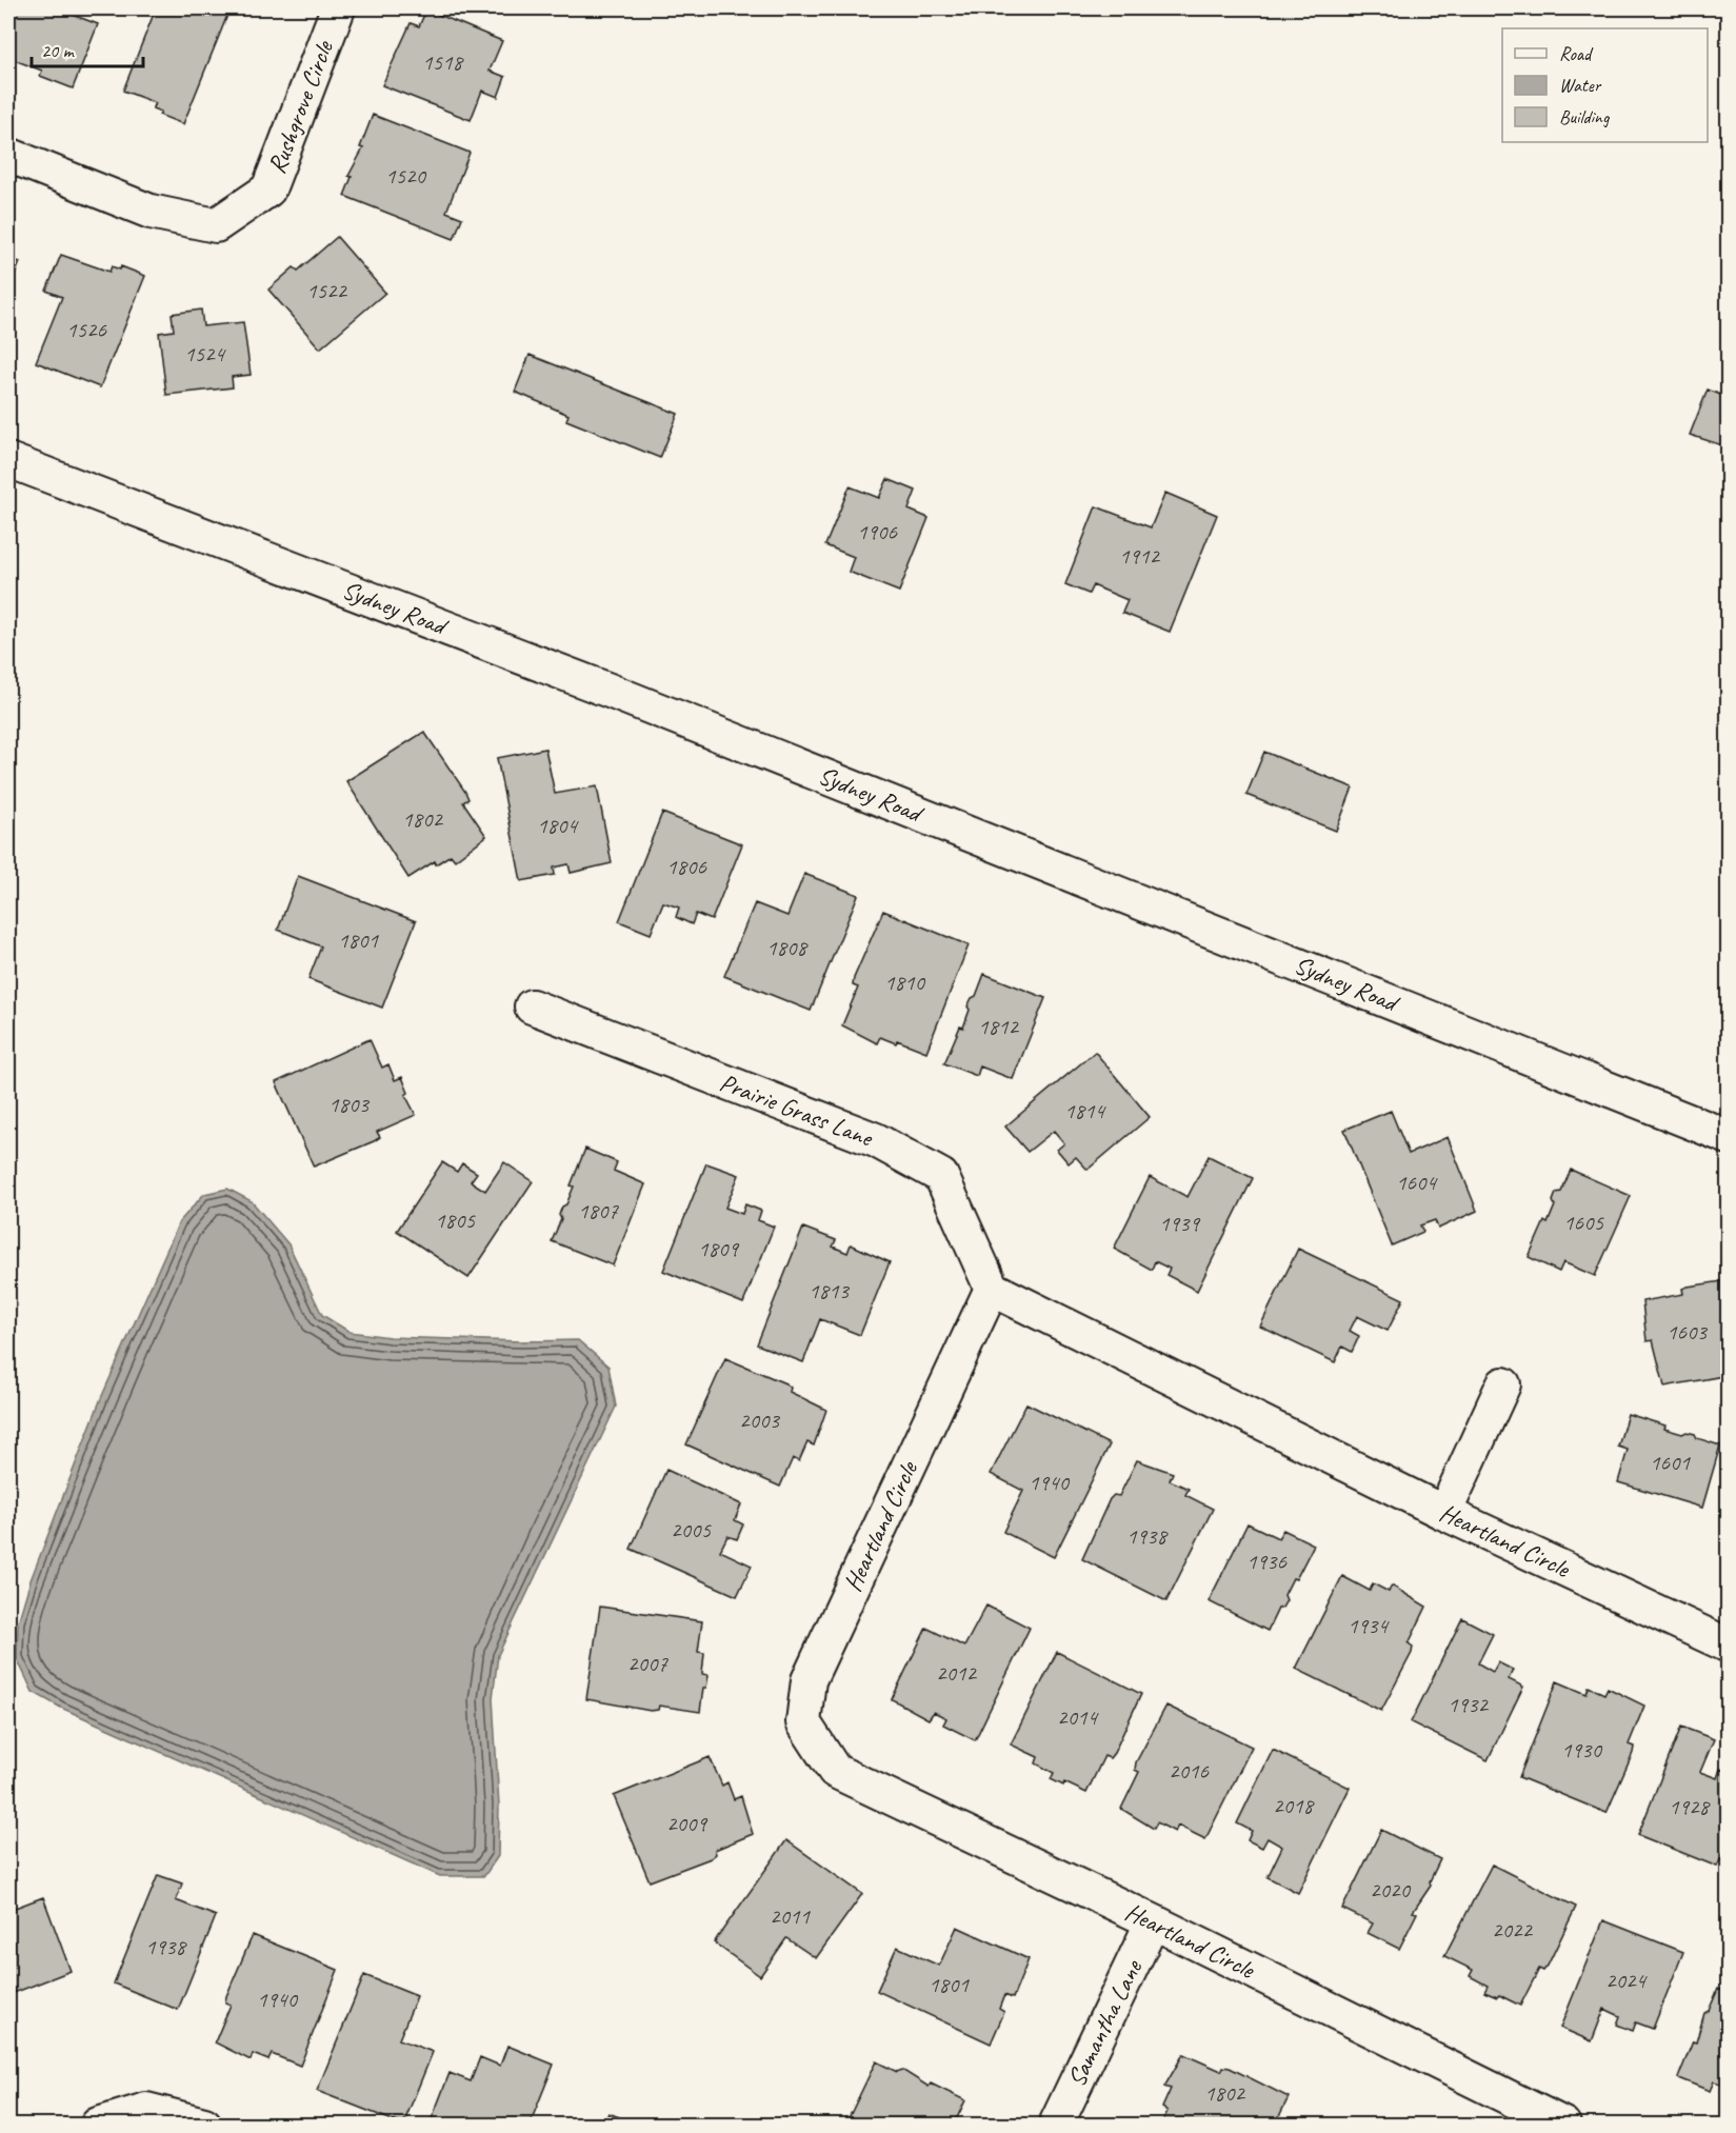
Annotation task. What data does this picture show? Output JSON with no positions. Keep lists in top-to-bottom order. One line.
{"streets":{"street":["Rushgrove Circle","Sydney Road","Prairie Grass Lane","Heartland Circle","Samantha Lane"]},"crossings":[["Prairie Grass Lane","Heartland Circle"],["Heartland Circle","Samantha Lane"]],"house_numbers":["1518","1520","1522","1526","1524","1906","1912","1802","1804","1806","1801","1808","1810","1812","1803","1814","1604","1807","1805","1605","1939","1809","1813","1603","2003","1601","1940","2005","1938","1936","1934","2007","2012","1932","2014","1930","2016","2018","1928","2009","2020","2011","2022","1938","2024","1801","1940","1802"],"legend":["Road","Water","Building"],"scale_bar":"20 m"}
